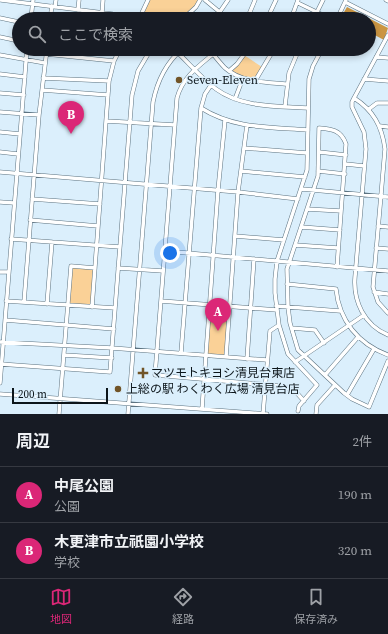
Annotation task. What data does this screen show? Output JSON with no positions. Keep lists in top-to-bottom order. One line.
{"places":{"other":["Seven-Eleven","上総の駅 わくわく広場 清見台店"],"health":["マツモトキヨシ清見台東店"]},"scale_bar":"200 m","page":{"search":"ここで検索","pins":["B","A"],"scale":"200 m","heading":["周辺","2件"],"list":[{"mark":"A","name":"中尾公園","note":"公園","value":"190 m"},{"mark":"B","name":"木更津市立祇園小学校","note":"学校","value":"320 m"}],"nav":["地図","経路","保存済み"]}}
